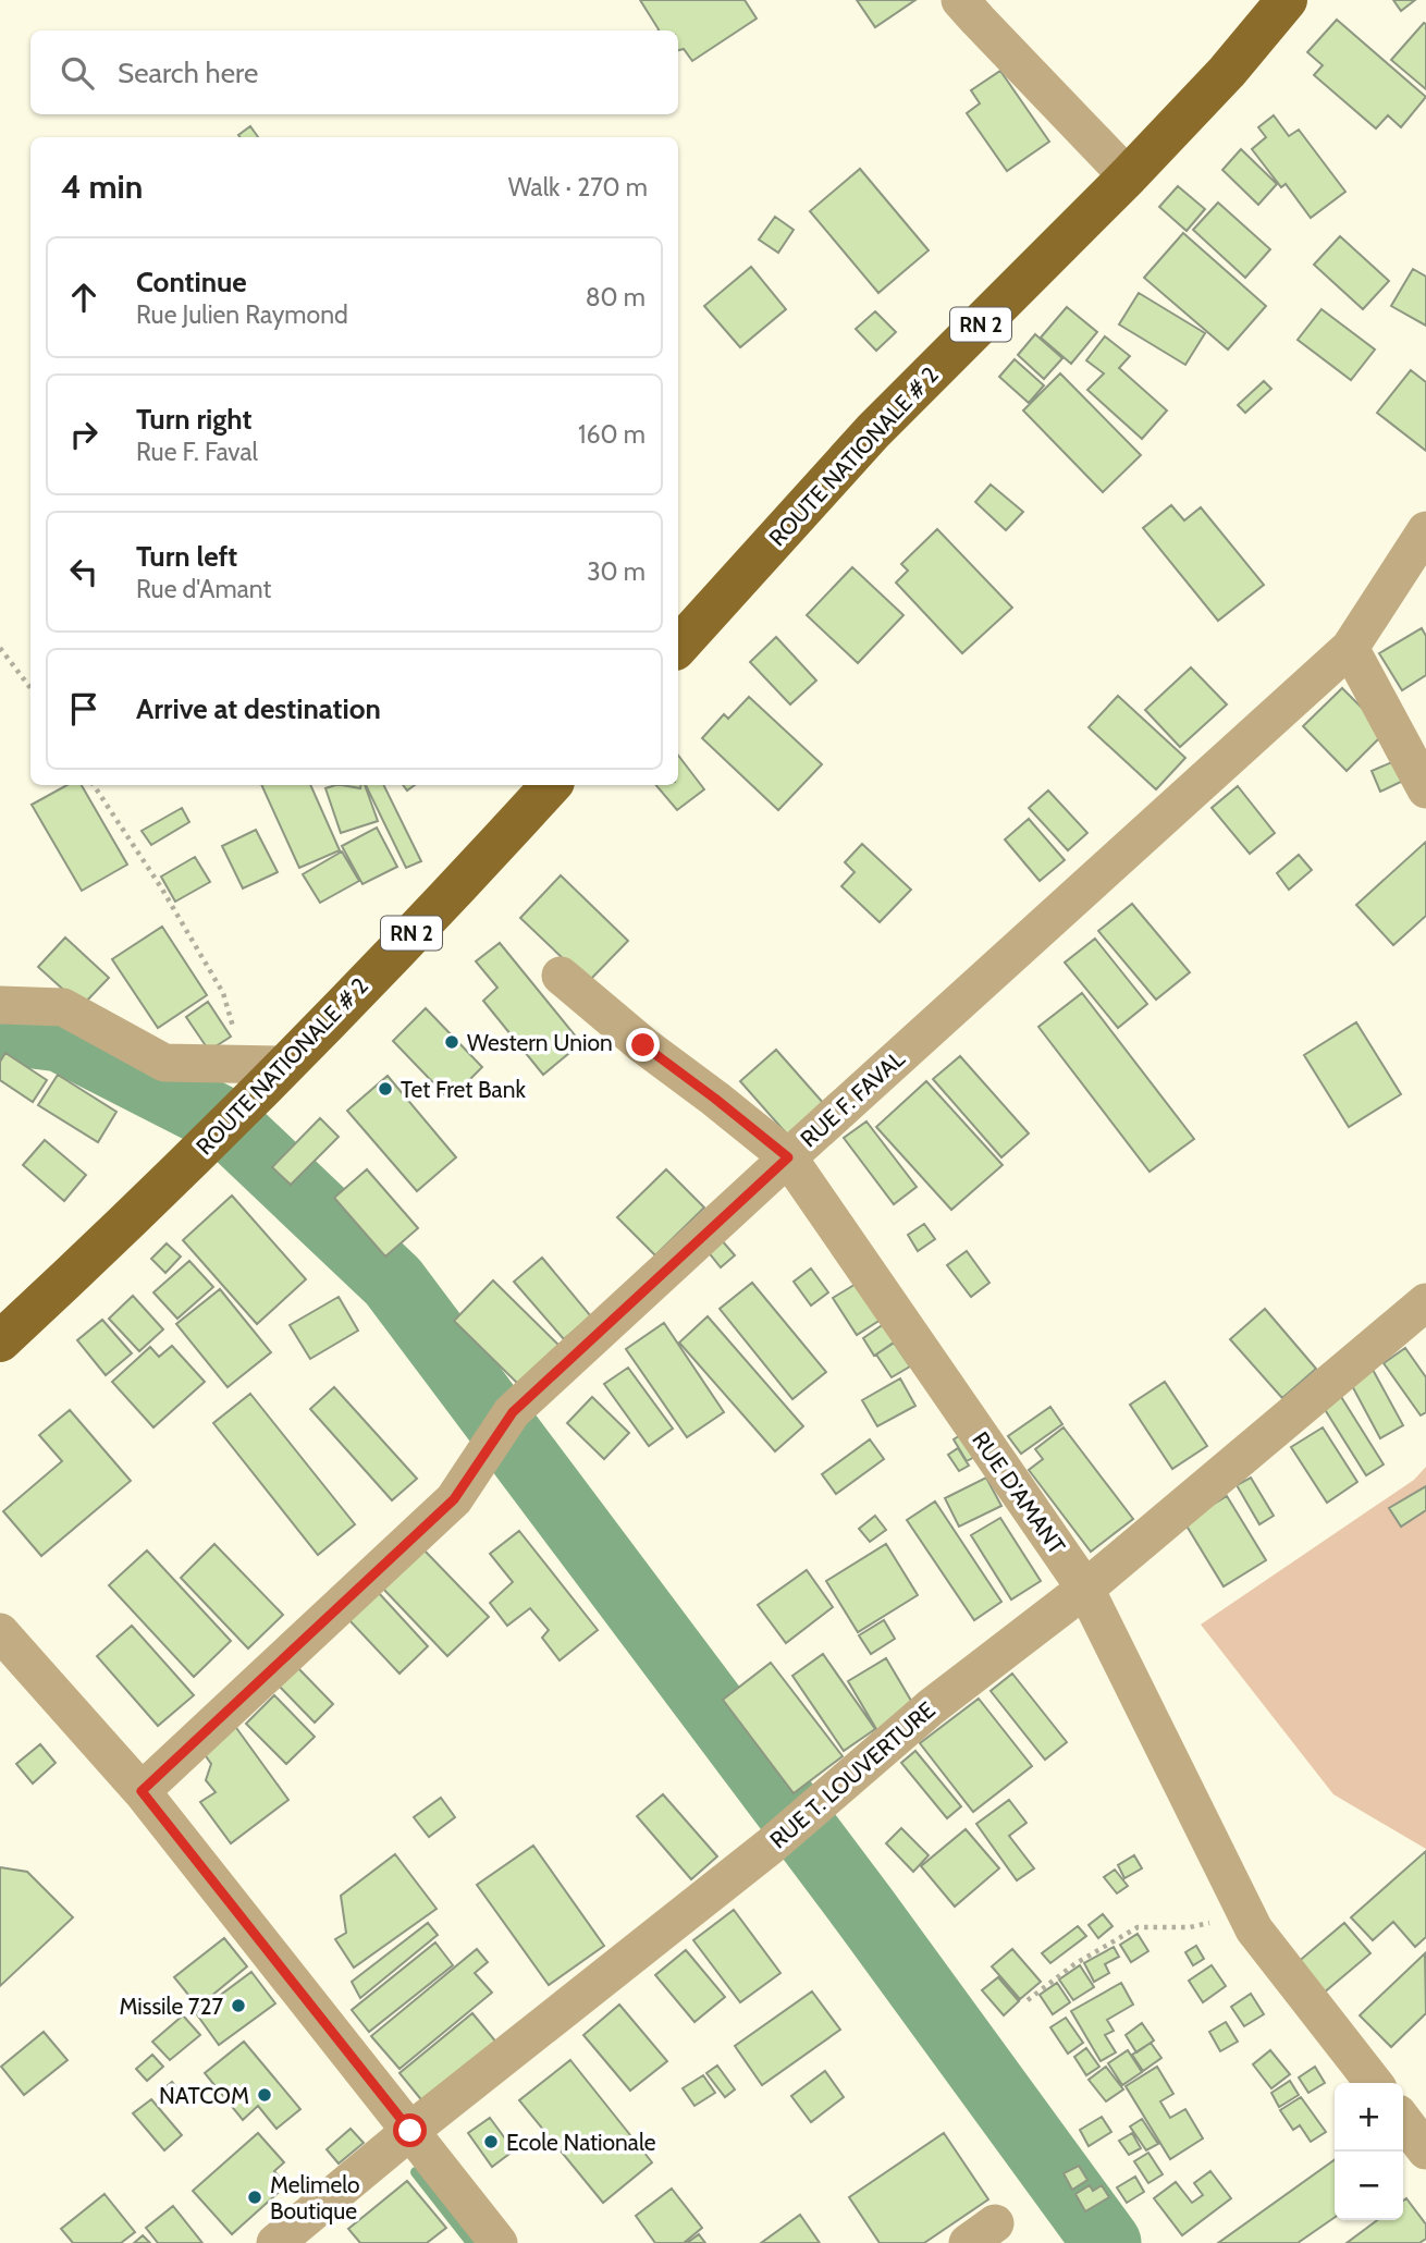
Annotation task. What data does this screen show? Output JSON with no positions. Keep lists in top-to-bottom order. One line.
{"streets":{"main road":["RN 2","ROUTE NATIONALE # 2"],"street":["RUE F. FAVAL","RUE D'AMANT","RUE T. LOUVERTURE"]},"crossings":[["RUE F. FAVAL","RUE D'AMANT"],["RUE D'AMANT","RUE T. LOUVERTURE"]],"places":["Western Union","Tet Fret Bank","Missile 727","NATCOM","Ecole Nationale","Melimelo Boutique"],"page":{"search":"Search here","heading":["4 min","Walk · 270 m"],"list":[["Continue","Rue Julien Raymond","80 m"],["Turn right","Rue F. Faval","160 m"],["Turn left","Rue d'Amant","30 m"],"Arrive at destination"],"map_buttons":["+","−"]}}
